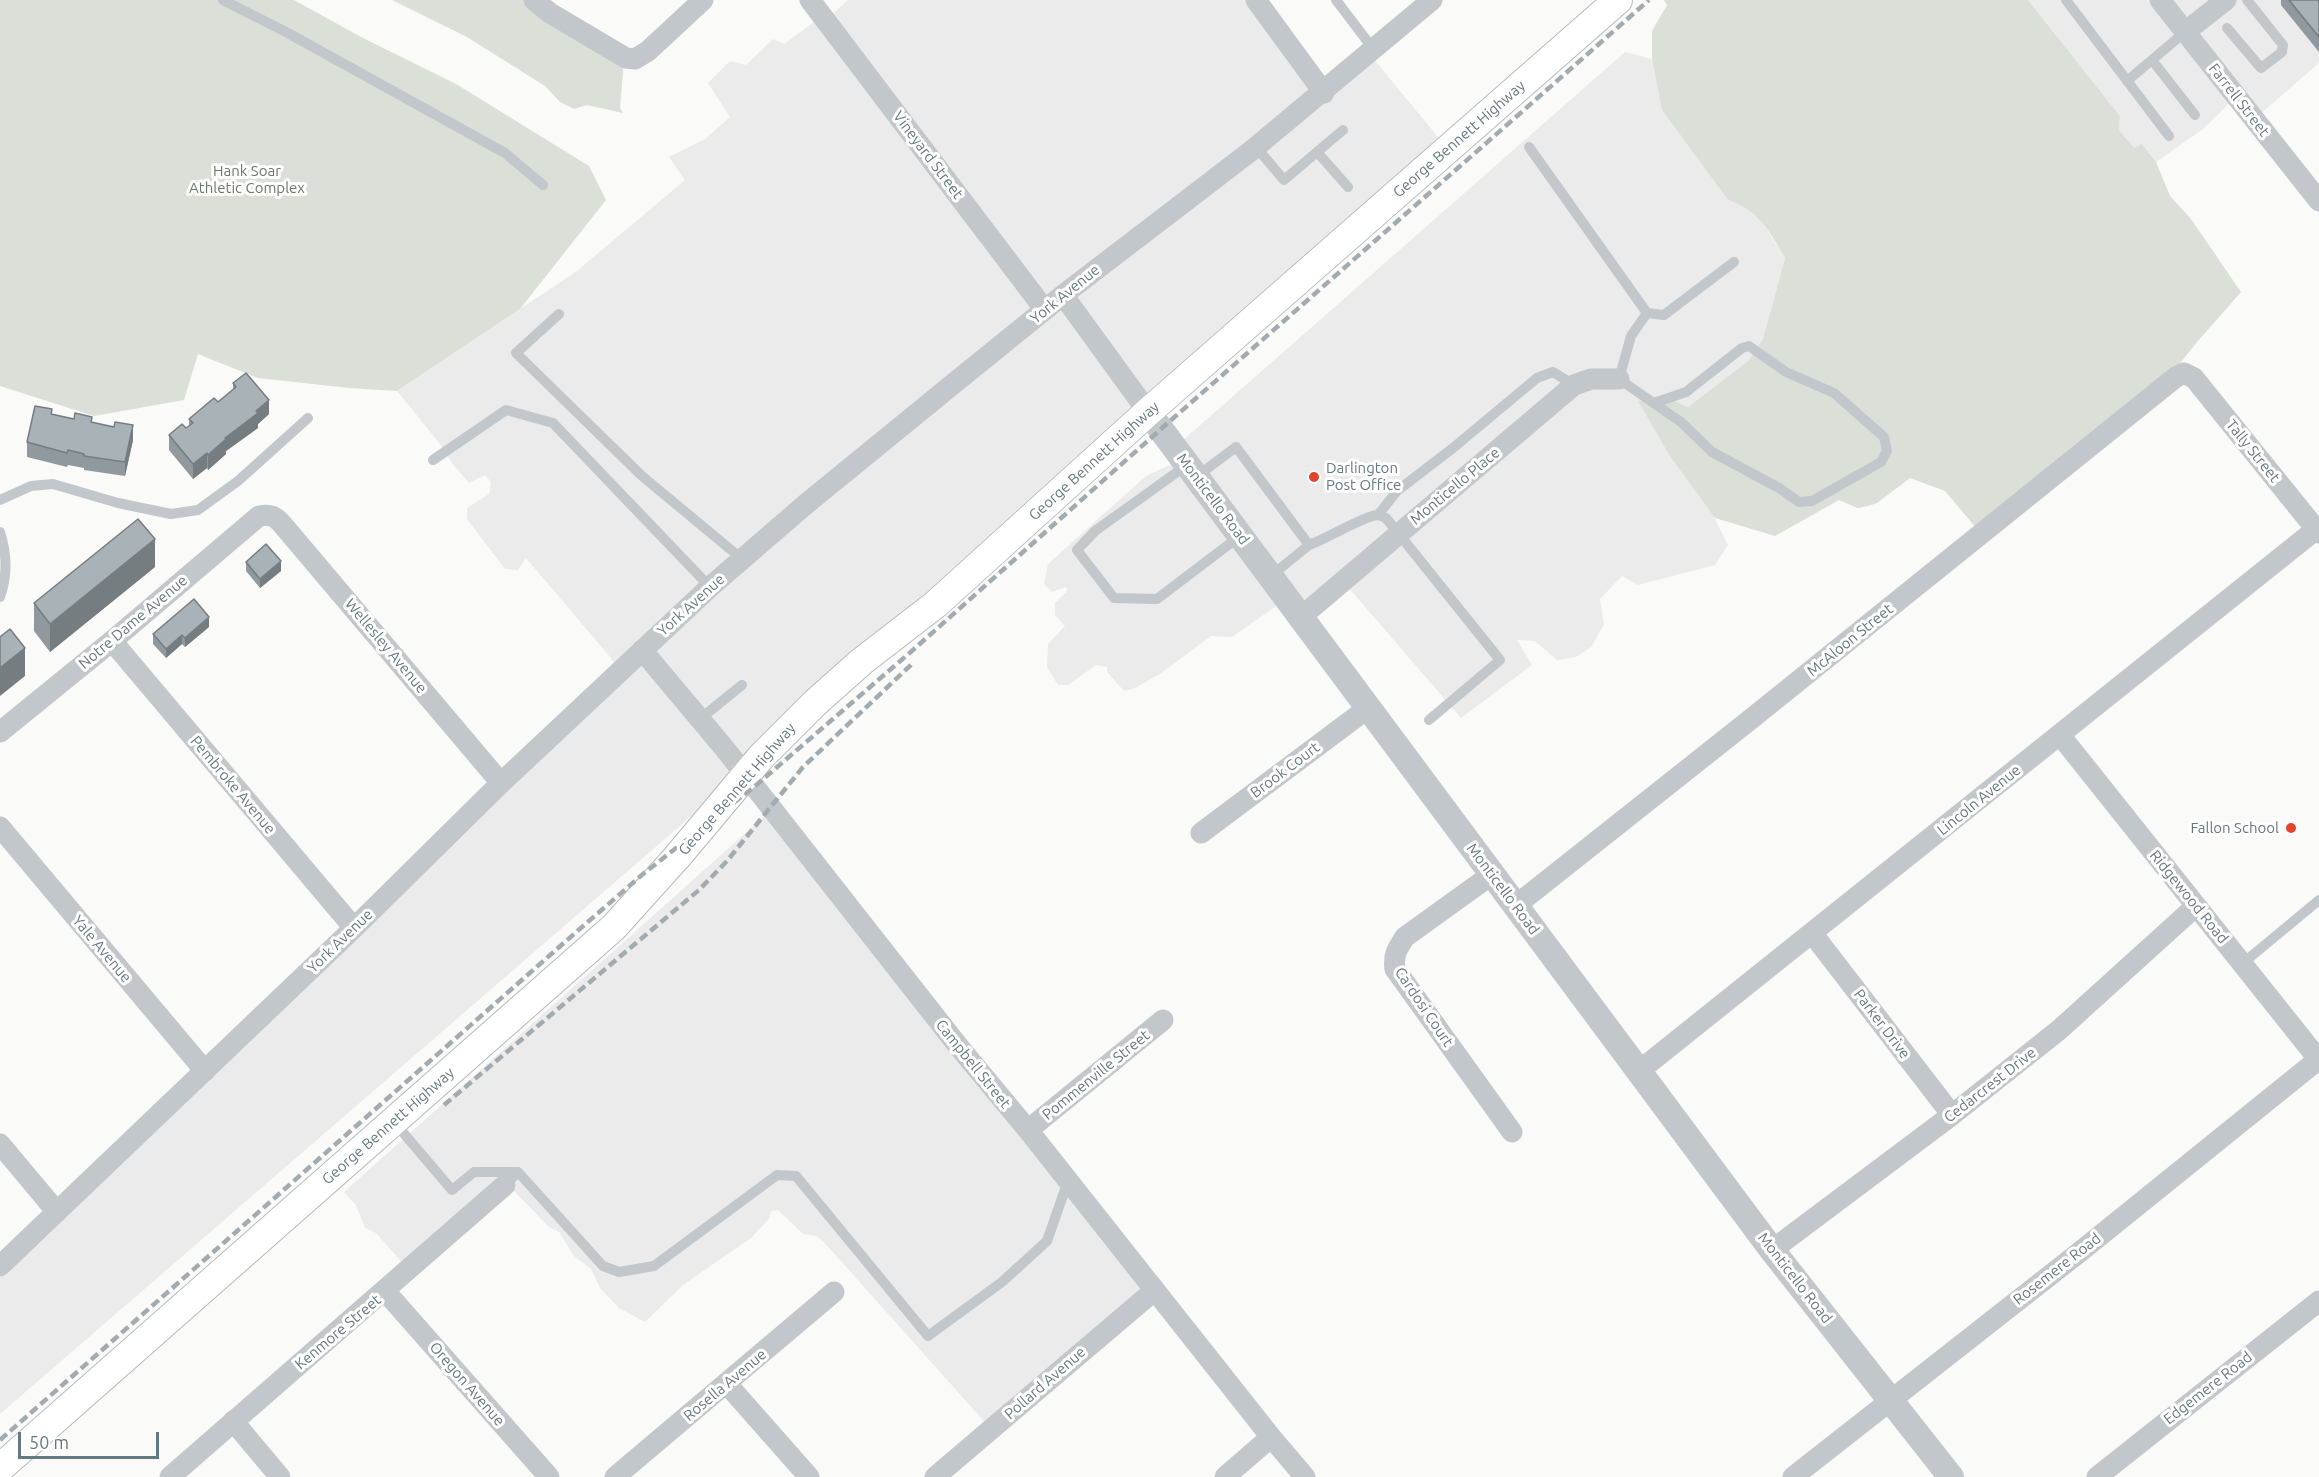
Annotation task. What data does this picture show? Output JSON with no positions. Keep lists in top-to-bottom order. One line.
{"streets":{"main road":["George Bennett Highway"],"street":["Farrell Street","Vineyard Street","York Avenue","Tally Street","Monticello Place","Monticello Road","Notre Dame Avenue","McAloon Street","Wellesley Avenue","Brook Court","Pembroke Avenue","Lincoln Avenue","Ridgewood Road","Yale Avenue","Cardosi Court","Parker Drive","Campbell Street","Pommenville Street","Cedarcrest Drive","Rosemere Road","Kenmore Street","Pollard Avenue","Oregon Avenue","Rosella Avenue","Edgemere Road"]},"crossings":[["George Bennett Highway","Monticello Road"],["George Bennett Highway","Campbell Street"],["Vineyard Street","York Avenue"],["York Avenue","Monticello Road"],["York Avenue","Wellesley Avenue"],["York Avenue","Pembroke Avenue"],["York Avenue","Yale Avenue"],["York Avenue","Campbell Street"],["Tally Street","McAloon Street"],["Tally Street","Lincoln Avenue"],["Monticello Place","Monticello Road"],["Monticello Road","McAloon Street"],["Monticello Road","Brook Court"],["Monticello Road","Lincoln Avenue"],["Monticello Road","Cardosi Court"],["Monticello Road","Cedarcrest Drive"],["Monticello Road","Rosemere Road"],["Notre Dame Avenue","Wellesley Avenue"],["Notre Dame Avenue","Pembroke Avenue"],["Lincoln Avenue","Ridgewood Road"],["Lincoln Avenue","Parker Drive"],["Ridgewood Road","Cedarcrest Drive"],["Ridgewood Road","Rosemere Road"],["Parker Drive","Cedarcrest Drive"],["Campbell Street","Pommenville Street"],["Campbell Street","Pollard Avenue"],["Kenmore Street","Oregon Avenue"]],"parks":["Hank Soar Athletic Complex"],"places":["Darlington Post Office","Fallon School"],"scale_bar":"50 m"}
